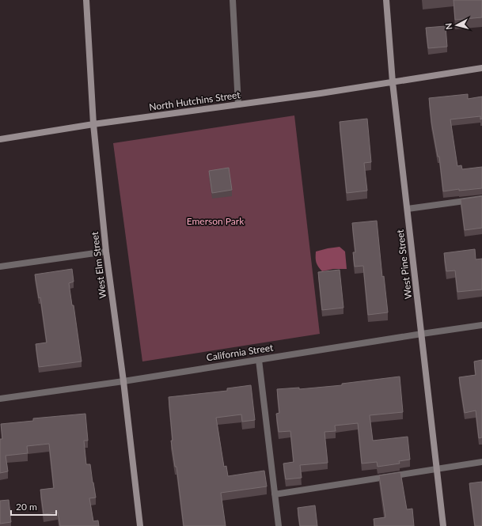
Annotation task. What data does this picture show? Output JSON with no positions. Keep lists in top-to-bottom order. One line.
{"streets":{"street":["North Hutchins Street","West Pine Street","West Elm Street","California Street"]},"crossings":[["North Hutchins Street","West Pine Street"],["North Hutchins Street","West Elm Street"],["West Pine Street","California Street"],["West Elm Street","California Street"]],"parks":["Emerson Park"],"scale_bar":"20 m","north":"left"}
